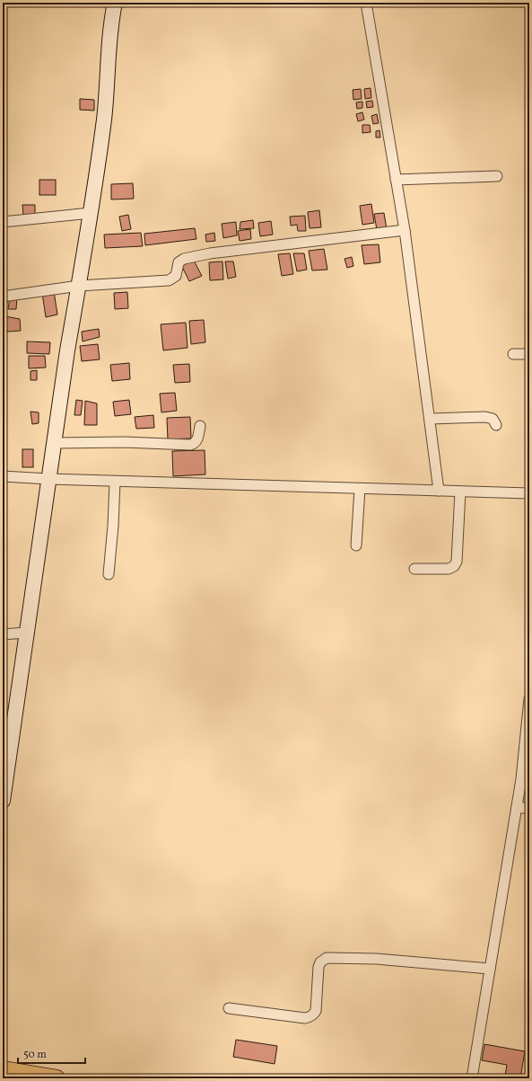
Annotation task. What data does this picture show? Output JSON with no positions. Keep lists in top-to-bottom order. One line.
{"scale_bar":"50 m"}
